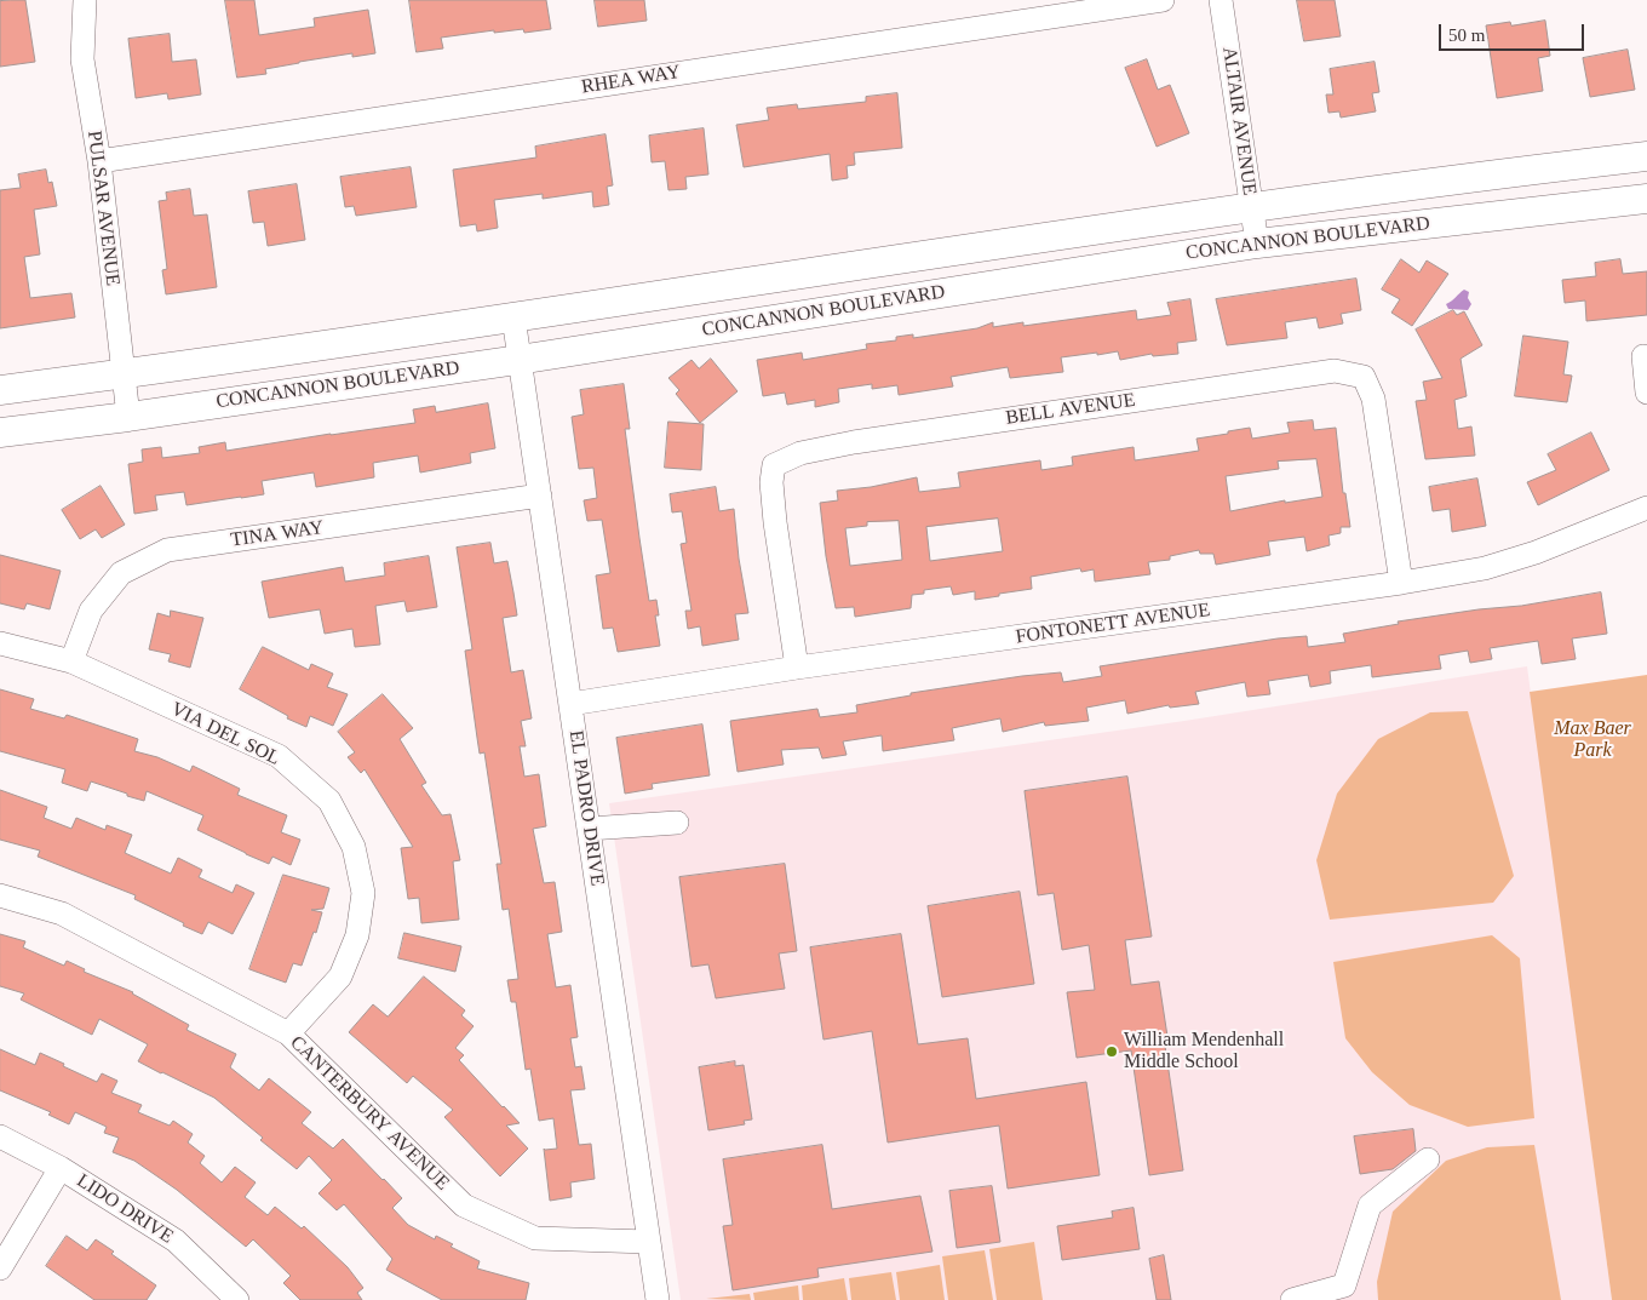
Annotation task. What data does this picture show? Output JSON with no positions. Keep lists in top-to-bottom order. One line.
{"streets":{"main road":["CONCANNON BOULEVARD"],"street":["RHEA WAY","ALTAIR AVENUE","PULSAR AVENUE","BELL AVENUE","TINA WAY","FONTONETT AVENUE","VIA DEL SOL","EL PADRO DRIVE","CANTERBURY AVENUE","LIDO DRIVE"]},"crossings":[["RHEA WAY","PULSAR AVENUE"],["ALTAIR AVENUE","CONCANNON BOULEVARD"],["PULSAR AVENUE","CONCANNON BOULEVARD"],["CONCANNON BOULEVARD","EL PADRO DRIVE"],["BELL AVENUE","FONTONETT AVENUE"],["TINA WAY","VIA DEL SOL"],["TINA WAY","EL PADRO DRIVE"],["FONTONETT AVENUE","EL PADRO DRIVE"],["VIA DEL SOL","CANTERBURY AVENUE"],["EL PADRO DRIVE","CANTERBURY AVENUE"]],"parks":["Max Baer Park"],"places":["William Mendenhall Middle School"],"scale_bar":"50 m"}
